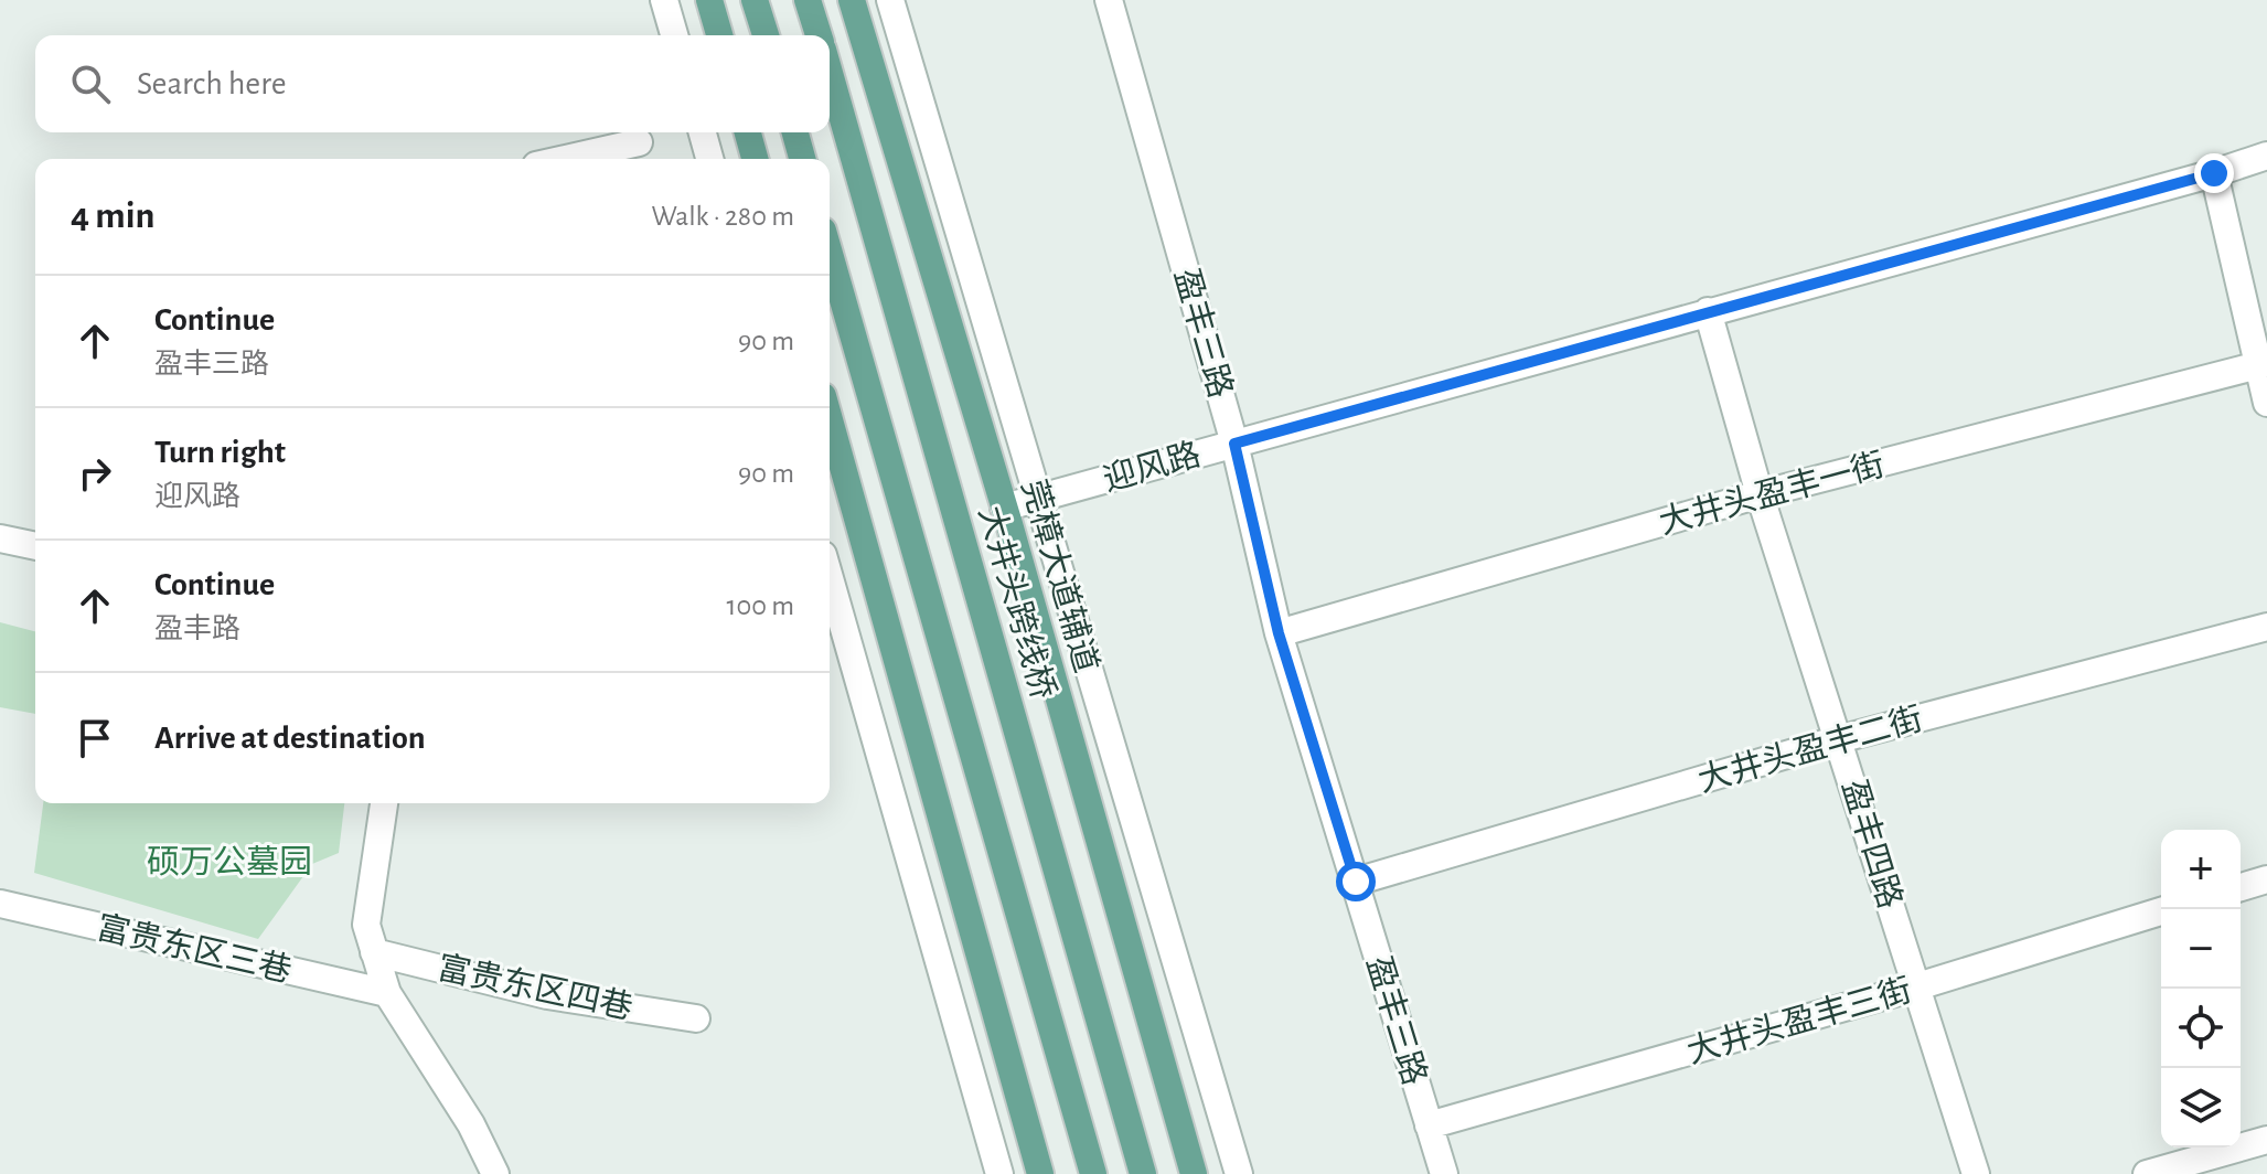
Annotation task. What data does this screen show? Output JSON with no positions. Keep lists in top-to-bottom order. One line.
{"streets":{"main road":["莞樟大道辅道","大井头跨线桥"],"street":["盈丰三路","迎风路","大井头盈丰一街","大井头盈丰二街","盈丰四路","富贵东区三巷","富贵东区四巷","大井头盈丰三街"]},"crossings":[["盈丰三路","迎风路"],["盈丰三路","大井头盈丰一街"],["盈丰三路","大井头盈丰二街"],["盈丰三路","大井头盈丰三街"],["迎风路","莞樟大道辅道"],["迎风路","盈丰四路"],["大井头盈丰一街","盈丰四路"],["大井头盈丰二街","盈丰四路"],["盈丰四路","大井头盈丰三街"]],"parks":["硕万公墓园"],"page":{"search":"Search here","heading":["4 min","Walk · 280 m"],"list":[["Continue","盈丰三路","90 m"],["Turn right","迎风路","90 m"],["Continue","盈丰路","100 m"],"Arrive at destination"],"map_buttons":["+","−"]}}
